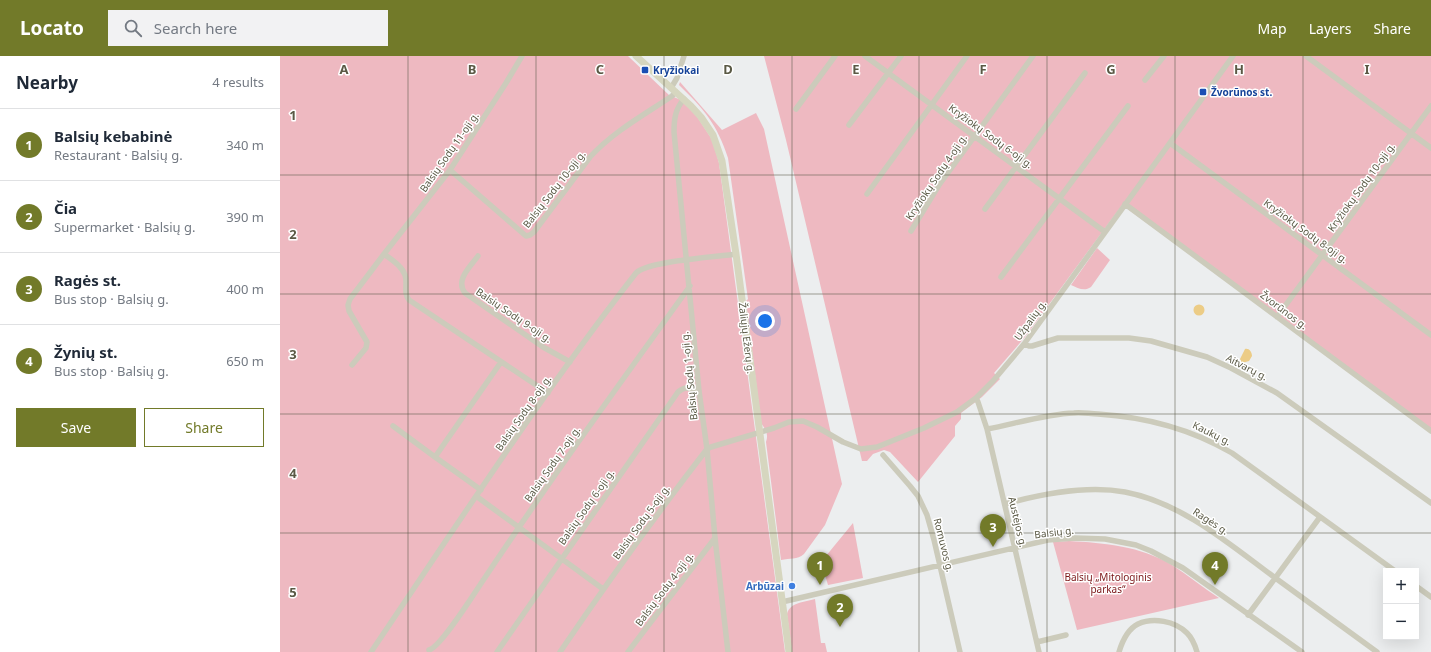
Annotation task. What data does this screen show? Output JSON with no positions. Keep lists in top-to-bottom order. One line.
{"streets":{"main road":["Žaliųjų Ežerų g."],"street":["Kryžiokų Sodų 6-oji g.","Balsių Sodų 11-oji g.","Kryžiokų Sodų 4-oji g.","Kryžiokų Sodų 10-oji g.","Balsių Sodų 10-oji g.","Kryžiokų Sodų 8-oji g.","Žvorūnos g.","Balsių Sodų 9-oji g.","Užpalių g.","Aitvarų g.","Balsių Sodų 1-oji g.","Balsių Sodų 8-oji g.","Kaukų g.","Balsių Sodų 7-oji g.","Balsių Sodų 6-oji g.","Ragės g.","Balsių Sodų 5-oji g.","Austėjos g.","Balsių g.","Romuvos g.","Balsių Sodų 4-oji g."]},"crossings":[["Kryžiokų Sodų 6-oji g.","Kryžiokų Sodų 4-oji g."],["Kryžiokų Sodų 6-oji g.","Užpalių g."],["Balsių Sodų 11-oji g.","Balsių Sodų 10-oji g."],["Kryžiokų Sodų 10-oji g.","Kryžiokų Sodų 8-oji g."],["Kryžiokų Sodų 10-oji g.","Žvorūnos g."],["Balsių Sodų 10-oji g.","Žaliųjų Ežerų g."],["Kryžiokų Sodų 8-oji g.","Užpalių g."],["Žvorūnos g.","Užpalių g."],["Balsių Sodų 9-oji g.","Balsių Sodų 8-oji g."],["Užpalių g.","Žaliųjų Ežerų g."],["Užpalių g.","Aitvarų g."],["Užpalių g.","Austėjos g."],["Žaliųjų Ežerų g.","Balsių Sodų 1-oji g."],["Žaliųjų Ežerų g.","Balsių Sodų 8-oji g."],["Žaliųjų Ežerų g.","Balsių g."],["Balsių Sodų 1-oji g.","Balsių Sodų 8-oji g."],["Balsių Sodų 1-oji g.","Balsių Sodų 7-oji g."],["Balsių Sodų 1-oji g.","Balsių Sodų 6-oji g."],["Balsių Sodų 1-oji g.","Balsių Sodų 5-oji g."],["Balsių Sodų 1-oji g.","Balsių Sodų 4-oji g."],["Kaukų g.","Austėjos g."],["Ragės g.","Austėjos g."],["Austėjos g.","Balsių g."],["Balsių g.","Romuvos g."]],"parks":["Balsių „Mitologinis parkas“"],"places":{"transit":["Kryžiokai","Žvorūnos st."],"other":["Arbūzai"]},"page":{"header":"Locato","search":"Search here","nav":["Map","Layers","Share"],"heading":["Nearby","4 results"],"list":[{"mark":"1","name":"Balsių kebabinė","note":"Restaurant · Balsių g.","value":"340 m"},{"mark":"2","name":"Čia","note":"Supermarket · Balsių g.","value":"390 m"},{"mark":"3","name":"Ragės st.","note":"Bus stop · Balsių g.","value":"400 m"},{"mark":"4","name":"Žynių st.","note":"Bus stop · Balsių g.","value":"650 m"}],"buttons":["Save","Share"],"pins":["3","1","4","2"],"map_buttons":["+","−"]},"grid":{"columns":["A","B","C","D","E","F","G","H","I"],"rows":["1","2","3","4","5"]}}
